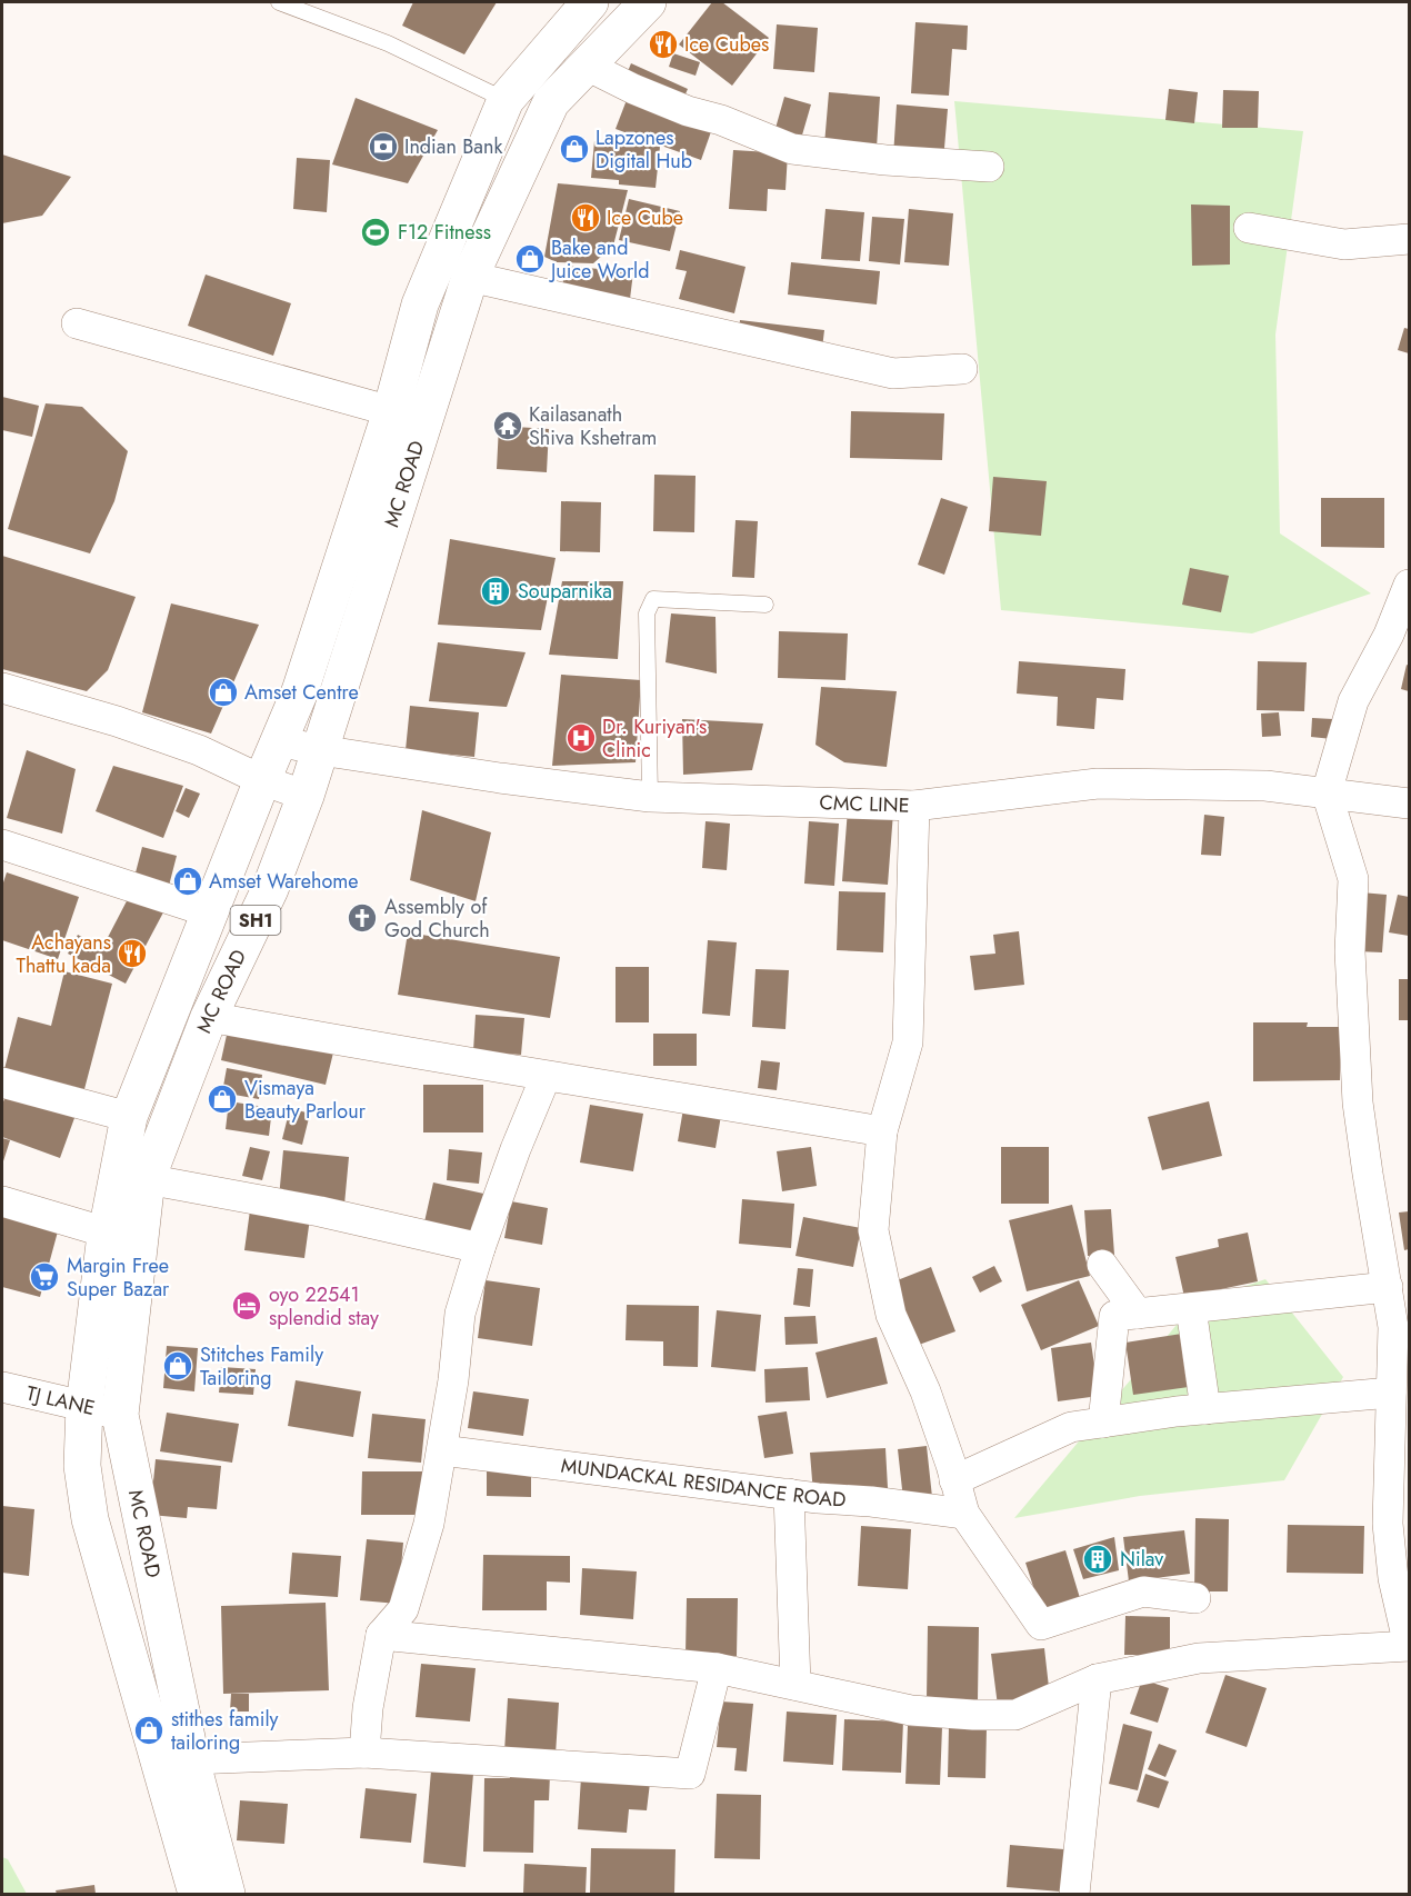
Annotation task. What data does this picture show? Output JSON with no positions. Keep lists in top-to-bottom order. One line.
{"streets":{"main road":["MC ROAD","SH1"],"street":["CMC LINE","TJ LANE","MUNDACKAL RESIDANCE ROAD"]},"crossings":[["MC ROAD","CMC LINE"],["MC ROAD","TJ LANE"]],"places":{"restaurant":["Ice Cubes","Ice Cube","Achayans Thattu kada"],"bank":["Indian Bank"],"shop":["Lapzones Digital Hub","Bake and Juice World","Amset Centre","Amset Warehome","Vismaya Beauty Parlour","Stitches Family Tailoring","stithes family tailoring"],"sports":["F12 Fitness"],"temple":["Kailasanath Shiva Kshetram"],"building":["Souparnika","Nilav"],"hospital":["Dr. Kuriyan's Clinic"],"church":["Assembly of God Church"],"supermarket":["Margin Free Super Bazar"],"hotel":["oyo 22541 splendid stay"]}}
